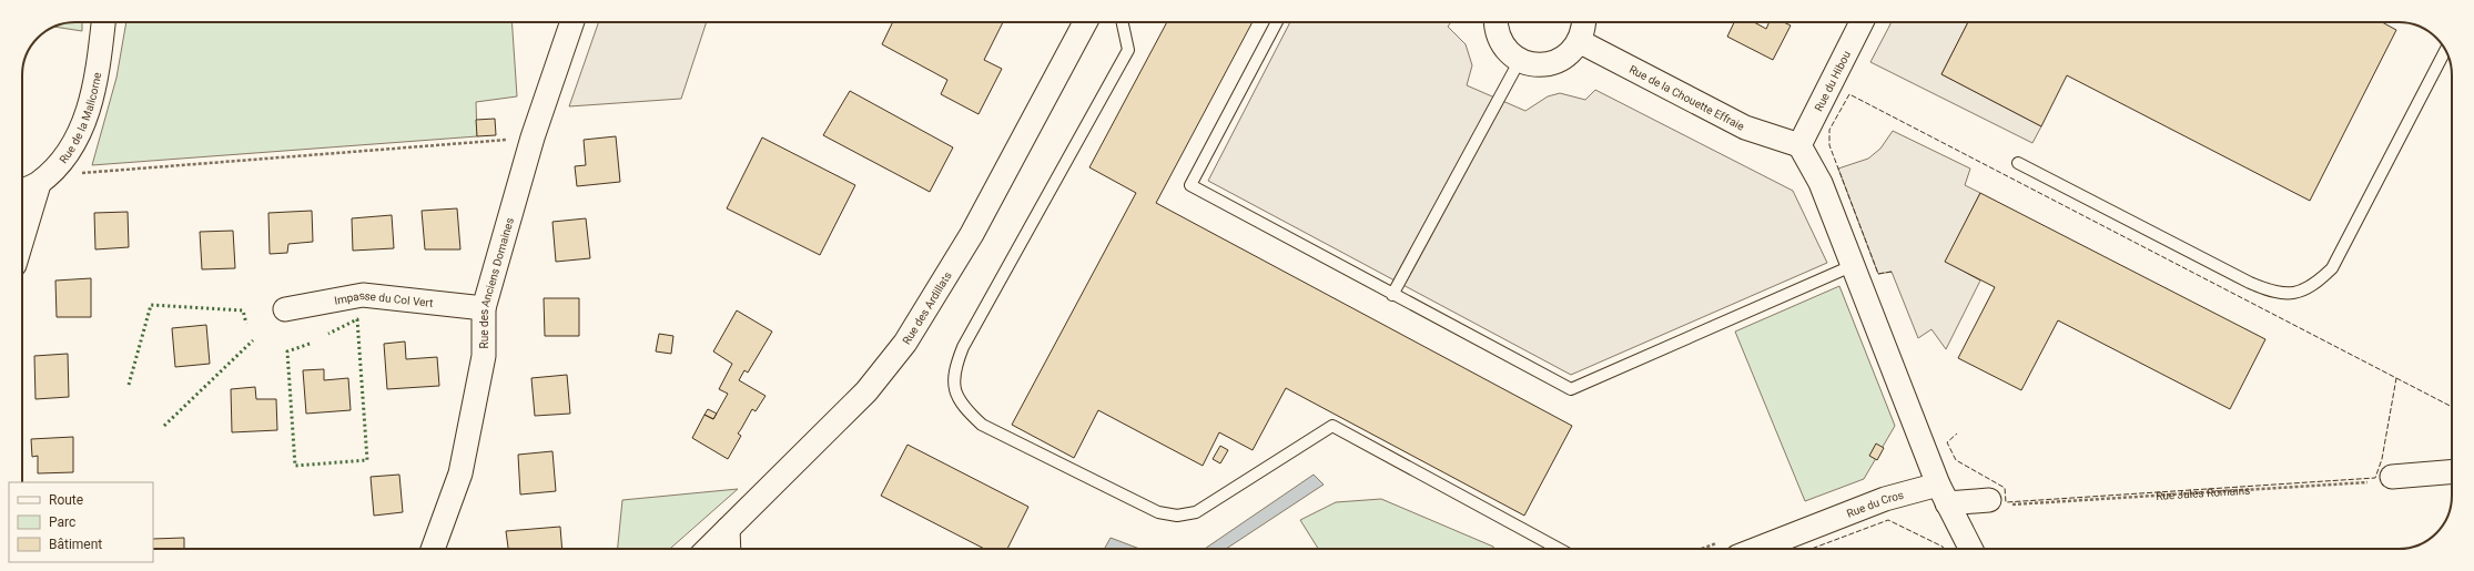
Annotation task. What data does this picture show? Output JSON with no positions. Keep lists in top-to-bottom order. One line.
{"streets":{"street":["Rue du Hibou","Rue de la Chouette Effraie","Rue de la Malicorne","Rue des Anciens Domaines","Impasse du Col Vert","Rue des Ardillats","Rue du Cros"],"path":["Rue Jules Romains"]},"crossings":[["Rue du Hibou","Rue de la Chouette Effraie"],["Rue des Anciens Domaines","Impasse du Col Vert"]],"legend":["Route","Parc","Bâtiment"]}
